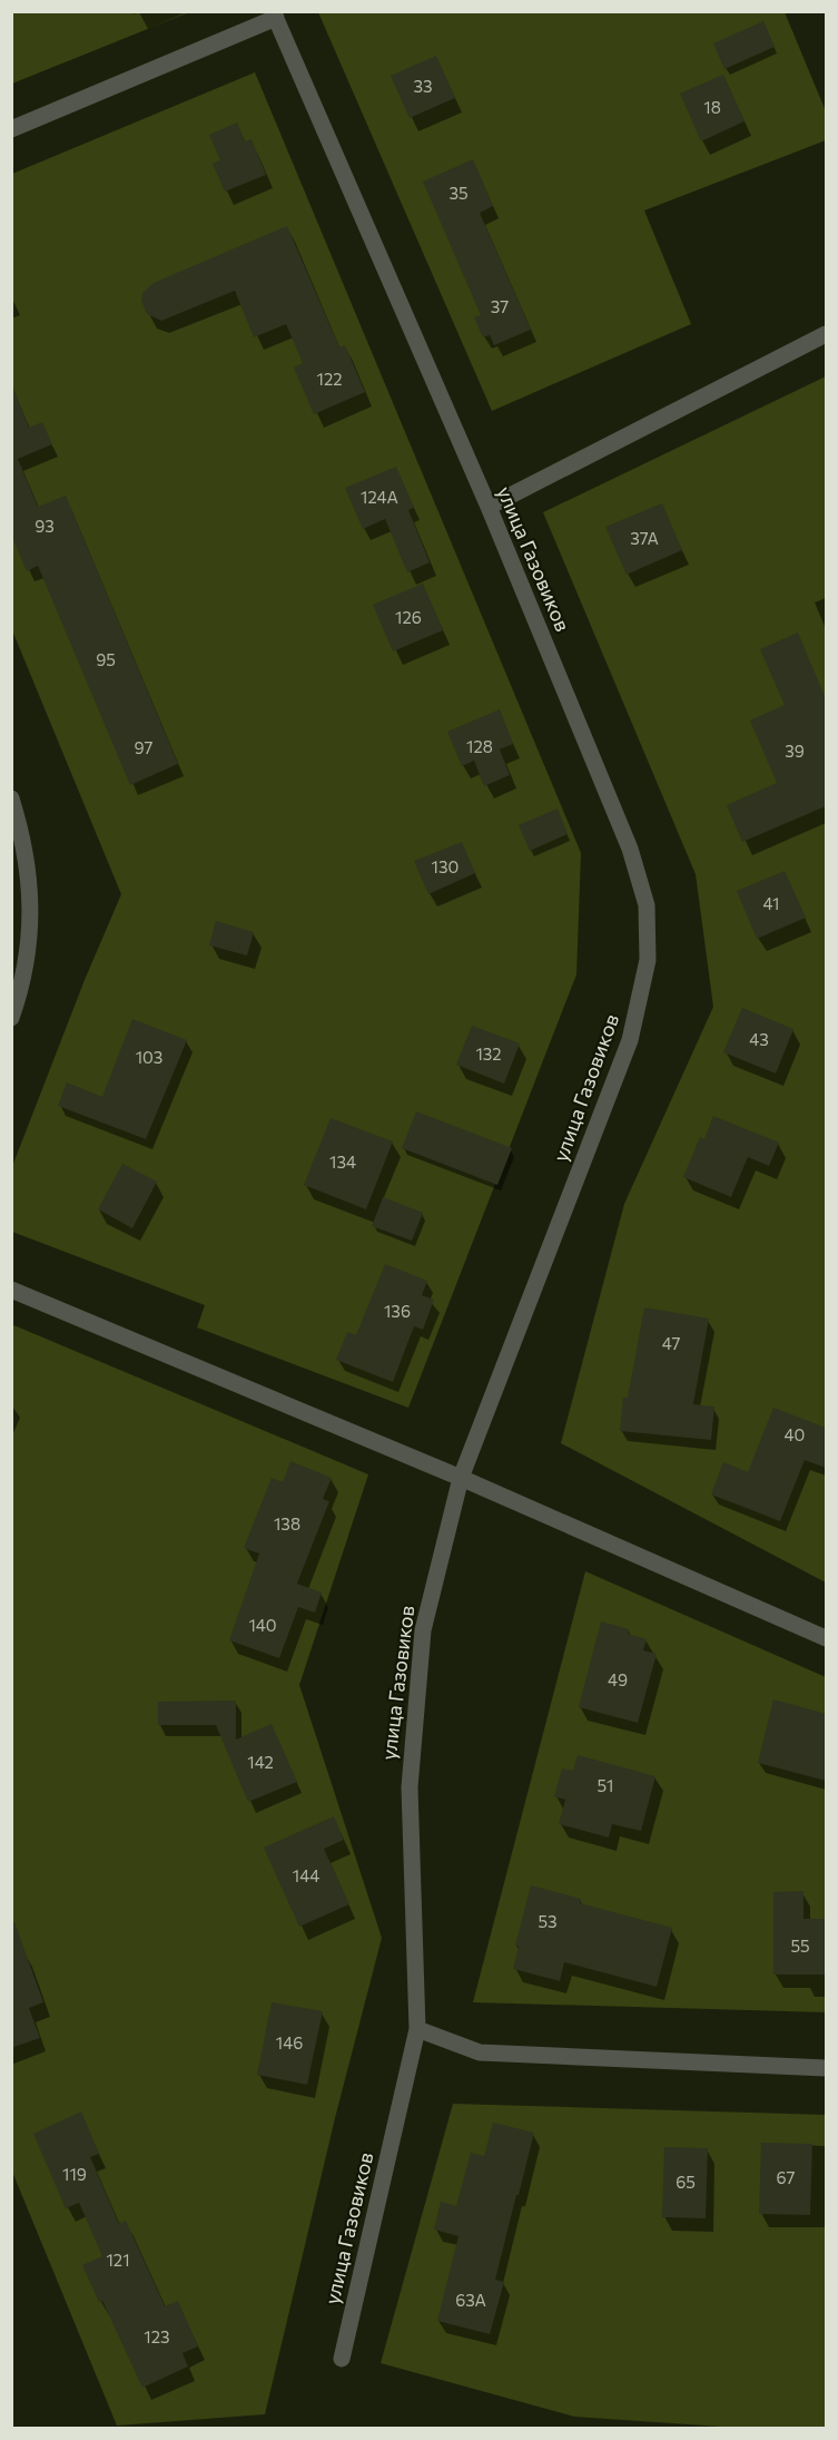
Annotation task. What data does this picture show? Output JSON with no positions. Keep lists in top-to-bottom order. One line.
{"streets":{"street":["улица Газовиков"]},"house_numbers":["33","18","35","37","122","124А","93","37А","126","95","128","97","39","130","41","43","132","103","134","136","47","40","138","140","49","142","51","144","53","55","146","119","67","65","121","63А","123"]}
